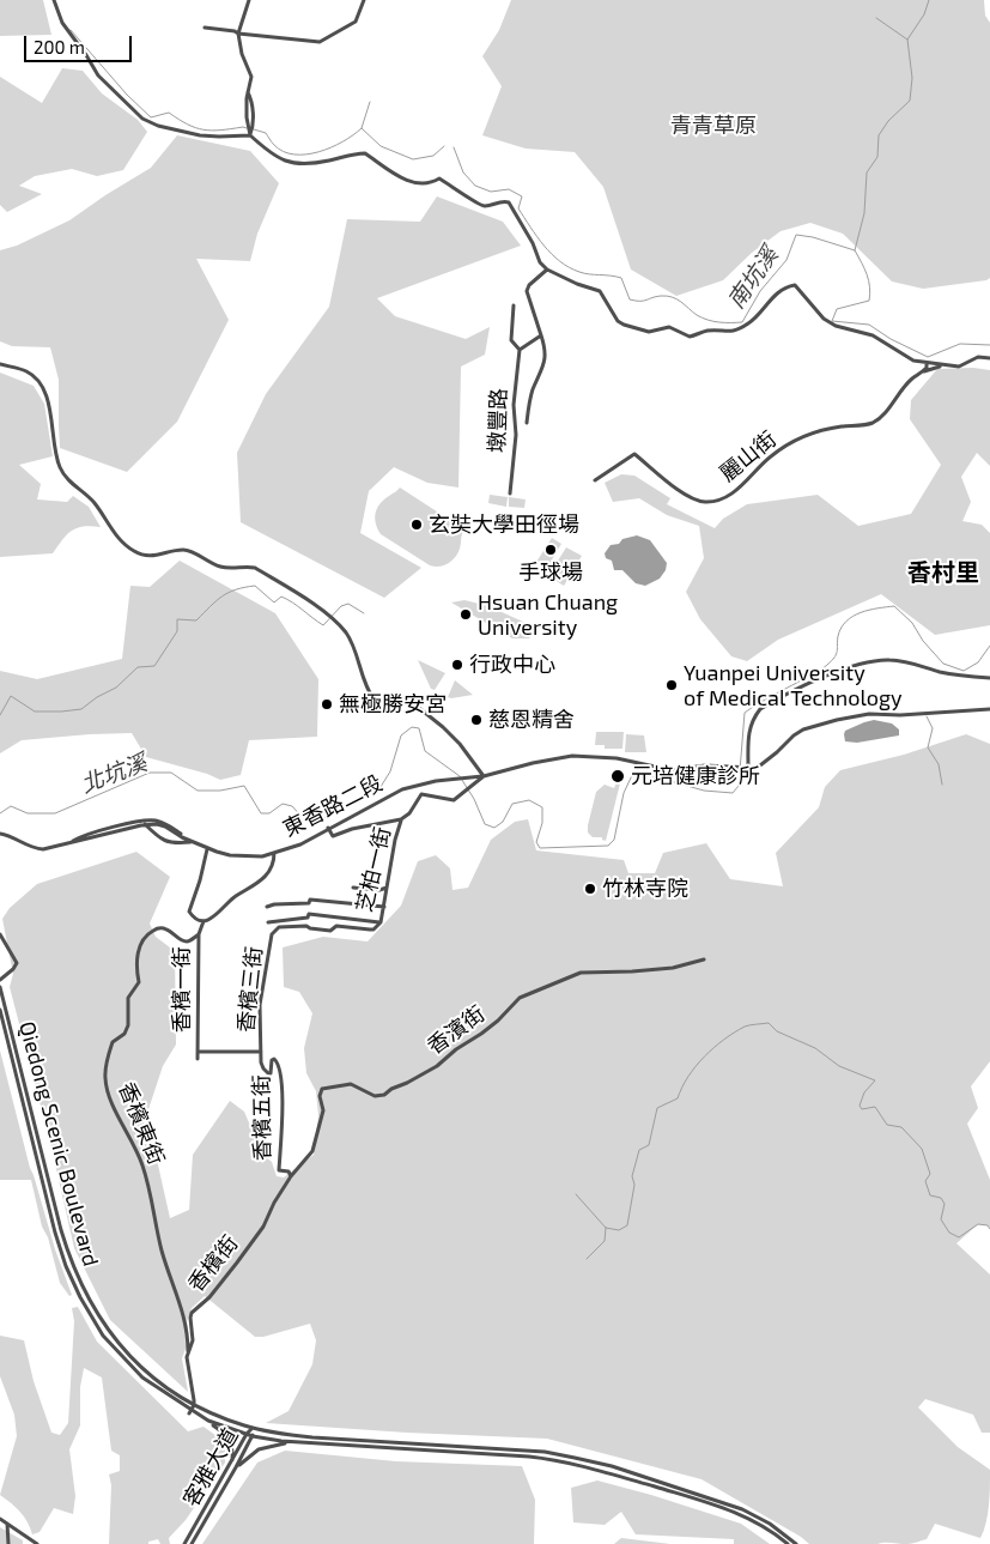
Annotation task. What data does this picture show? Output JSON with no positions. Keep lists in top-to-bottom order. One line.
{"streets":{"street":["墩豐路","麗山街","東香路二段","芝柏一街","香檳一街","香檳三街","香濱街","香檳五街","香檳東街","Qiedong Scenic Boulevard","香檳街","客雅大道"]},"crossings":[["芝柏一街","香檳三街"],["香檳一街","香檳東街"],["香檳三街","香檳五街"],["香濱街","香檳五街"],["香濱街","香檳街"],["香檳五街","香檳街"],["香檳東街","香檳街"],["Qiedong Scenic Boulevard","香檳街"],["Qiedong Scenic Boulevard","客雅大道"]],"districts":["香村里"],"water":["南坑溪","北坑溪"],"parks":["青青草原"],"places":["玄奘大學田徑場","手球場","Hsuan Chuang University","行政中心","Yuanpei University of Medical Technology","無極勝安宮","慈恩精舍","元培健康診所","竹林寺院"],"scale_bar":"200 m"}
